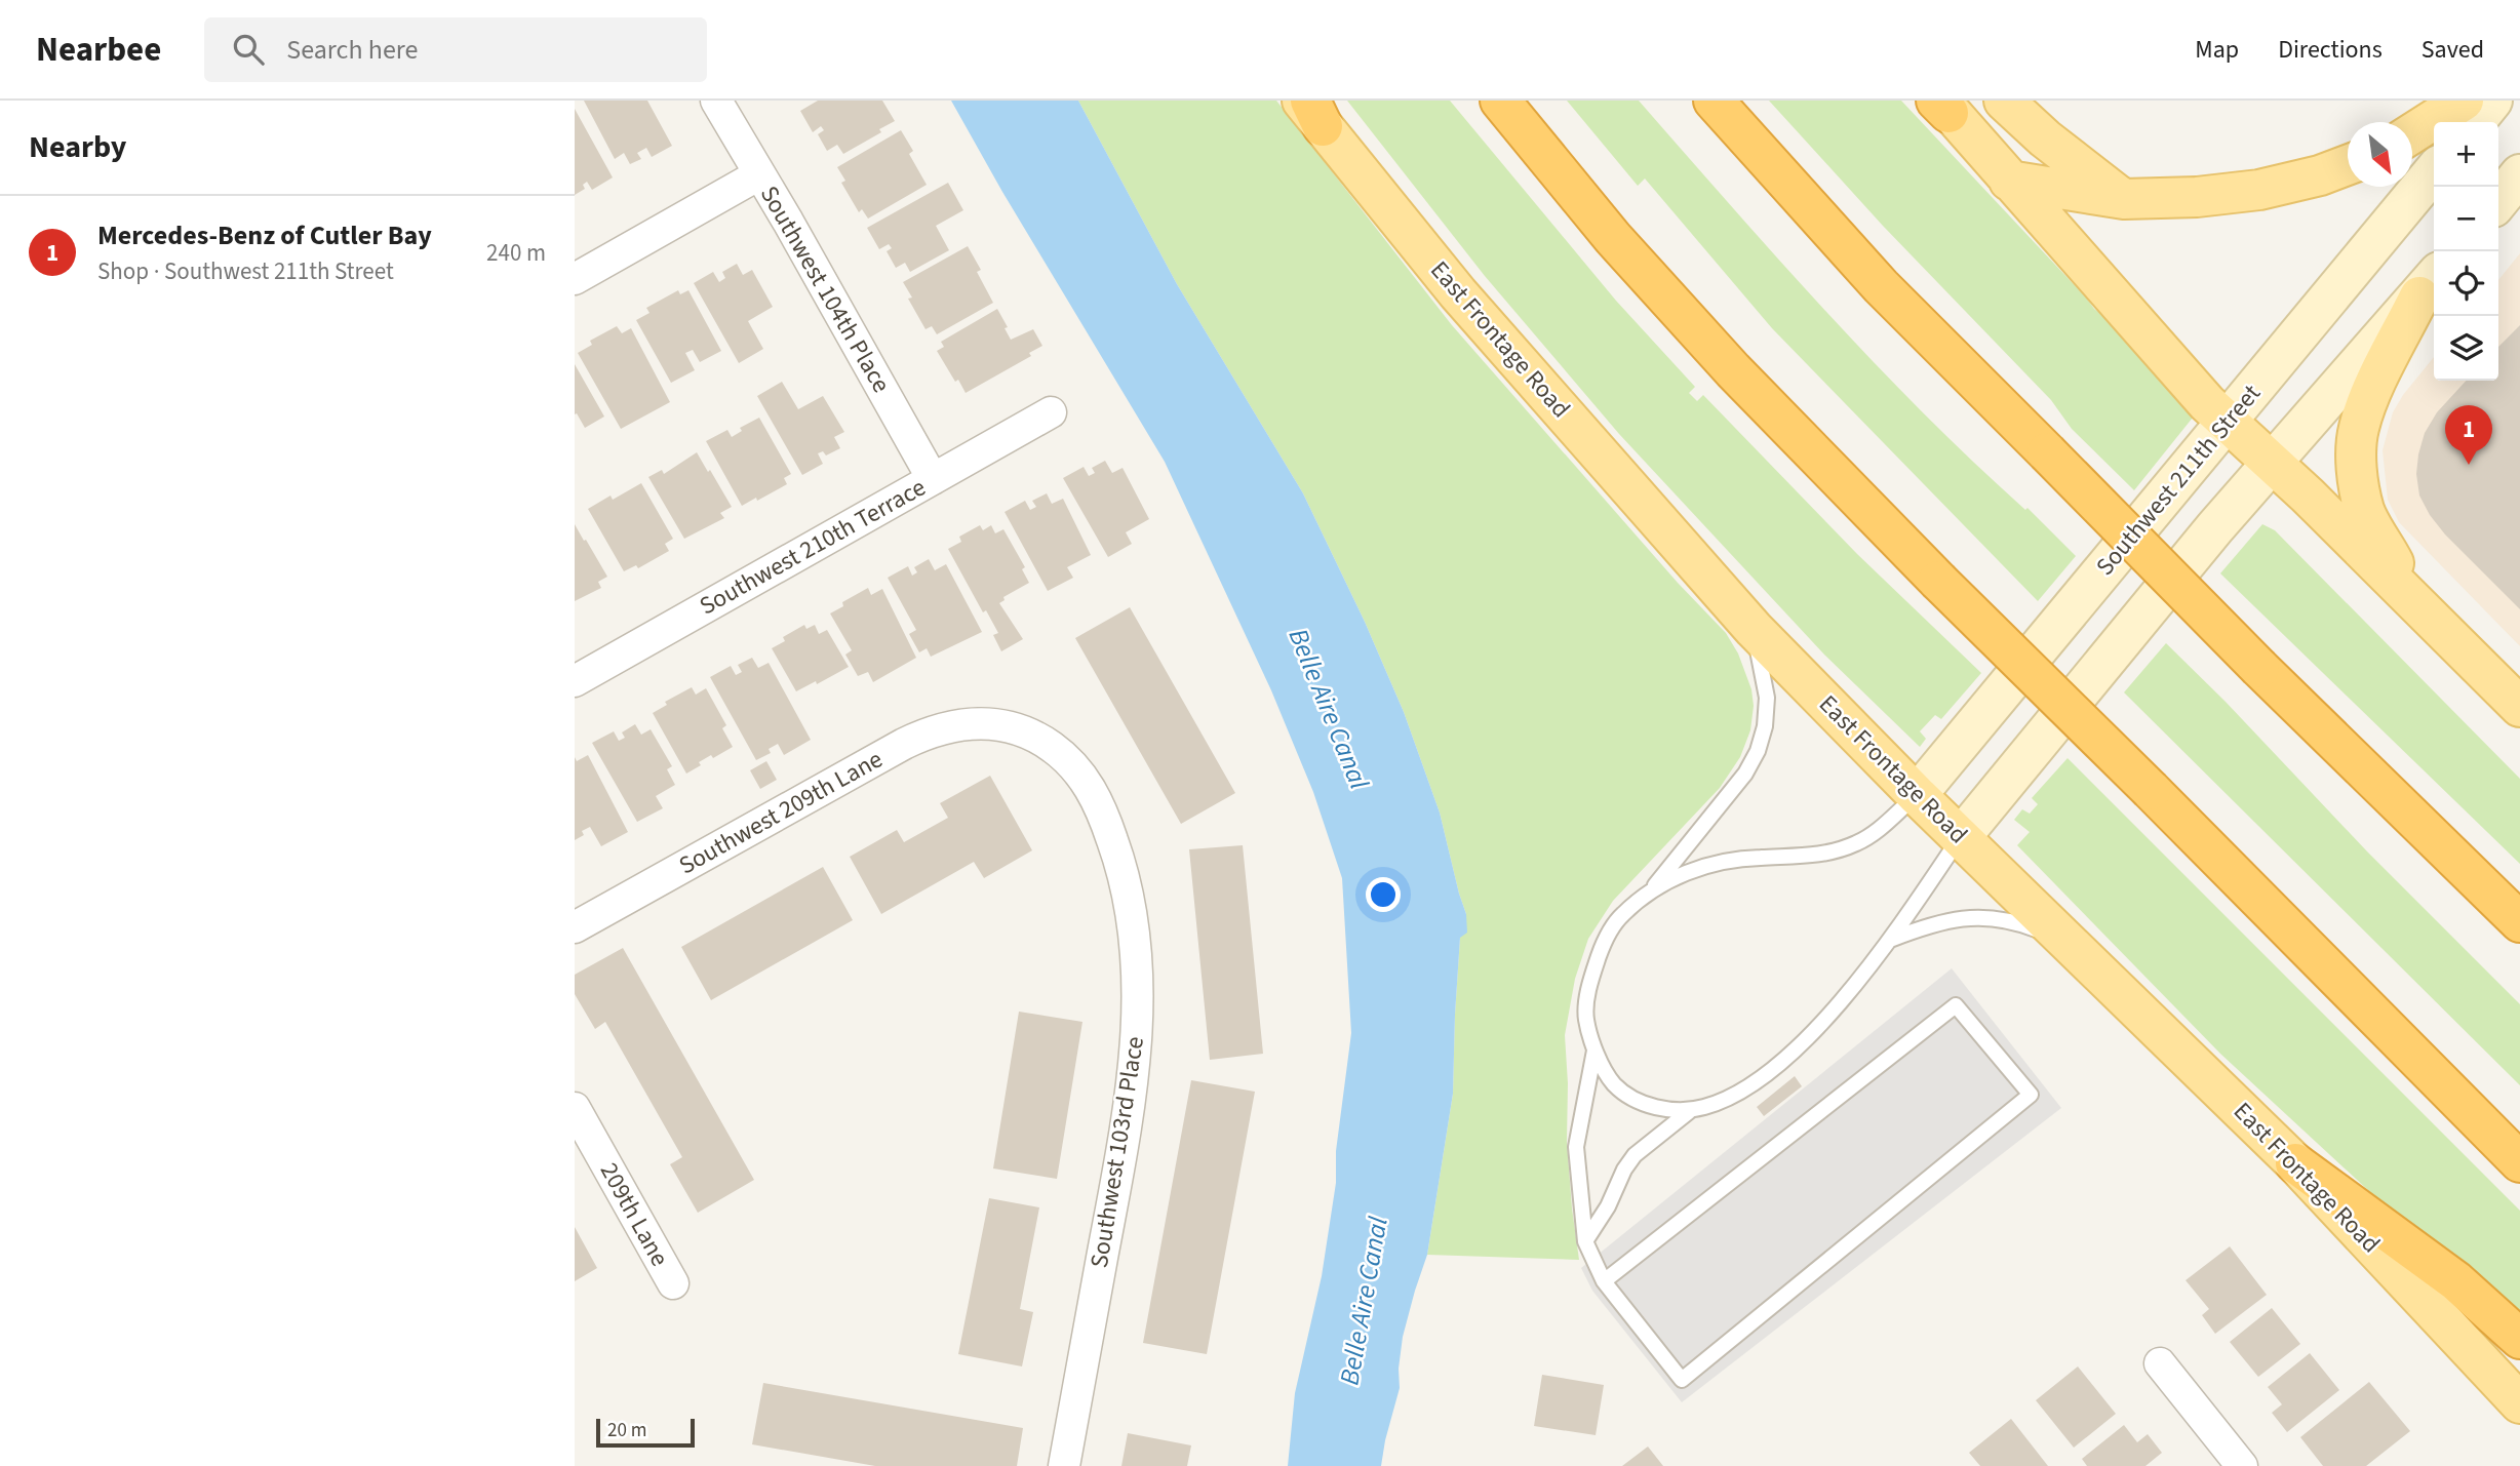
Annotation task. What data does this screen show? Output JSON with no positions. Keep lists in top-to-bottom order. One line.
{"streets":{"main road":["East Frontage Road","Southwest 211th Street"],"street":["Southwest 104th Place","Southwest 210th Terrace","Southwest 209th Lane","Southwest 103rd Place","209th Lane"]},"crossings":[["Southwest 104th Place","Southwest 210th Terrace"],["East Frontage Road","Southwest 211th Street"],["Southwest 209th Lane","Southwest 103rd Place"]],"water":["Belle Aire Canal"],"scale_bar":"20 m","north":"bottom right","page":{"header":"Nearbee","search":"Search here","nav":["Map","Directions","Saved"],"heading":"Nearby","map_buttons":["+","−"],"list":[{"mark":"1","name":"Mercedes-Benz of Cutler Bay","note":"Shop · Southwest 211th Street","value":"240 m"}],"pins":"1","scale":"20 m"}}
